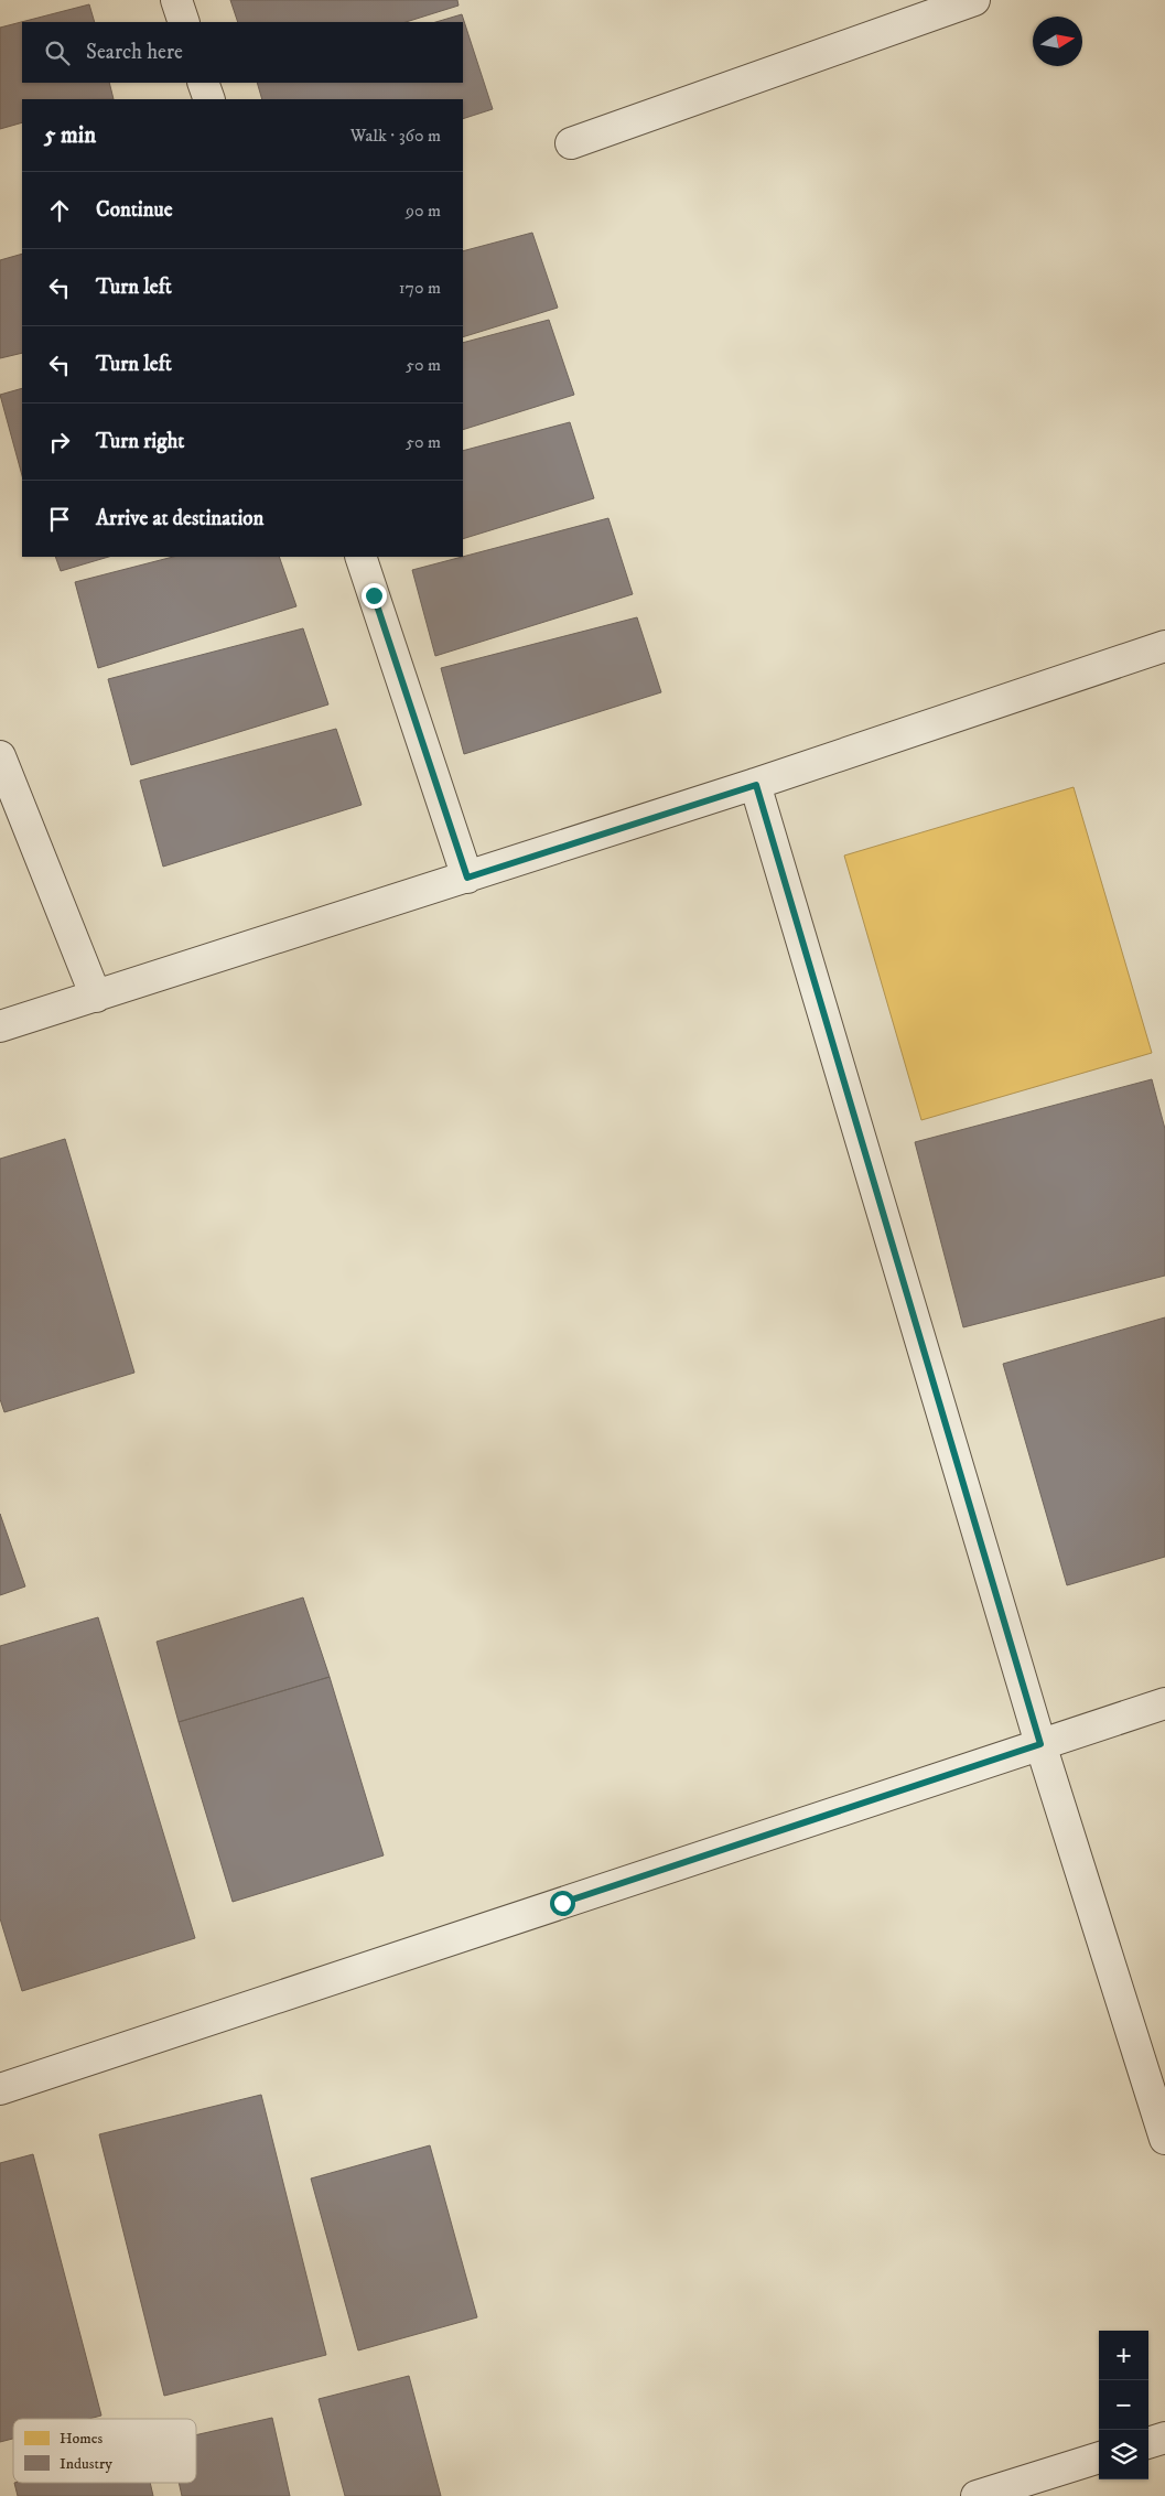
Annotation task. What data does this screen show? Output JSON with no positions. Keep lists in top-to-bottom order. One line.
{"legend":["Homes","Industry"],"north":"right","page":{"search":"Search here","heading":["5 min","Walk · 360 m"],"list":[["Continue","90 m"],["Turn left","170 m"],["Turn left","50 m"],["Turn right","50 m"],"Arrive at destination"],"map_buttons":["+","−"]}}
